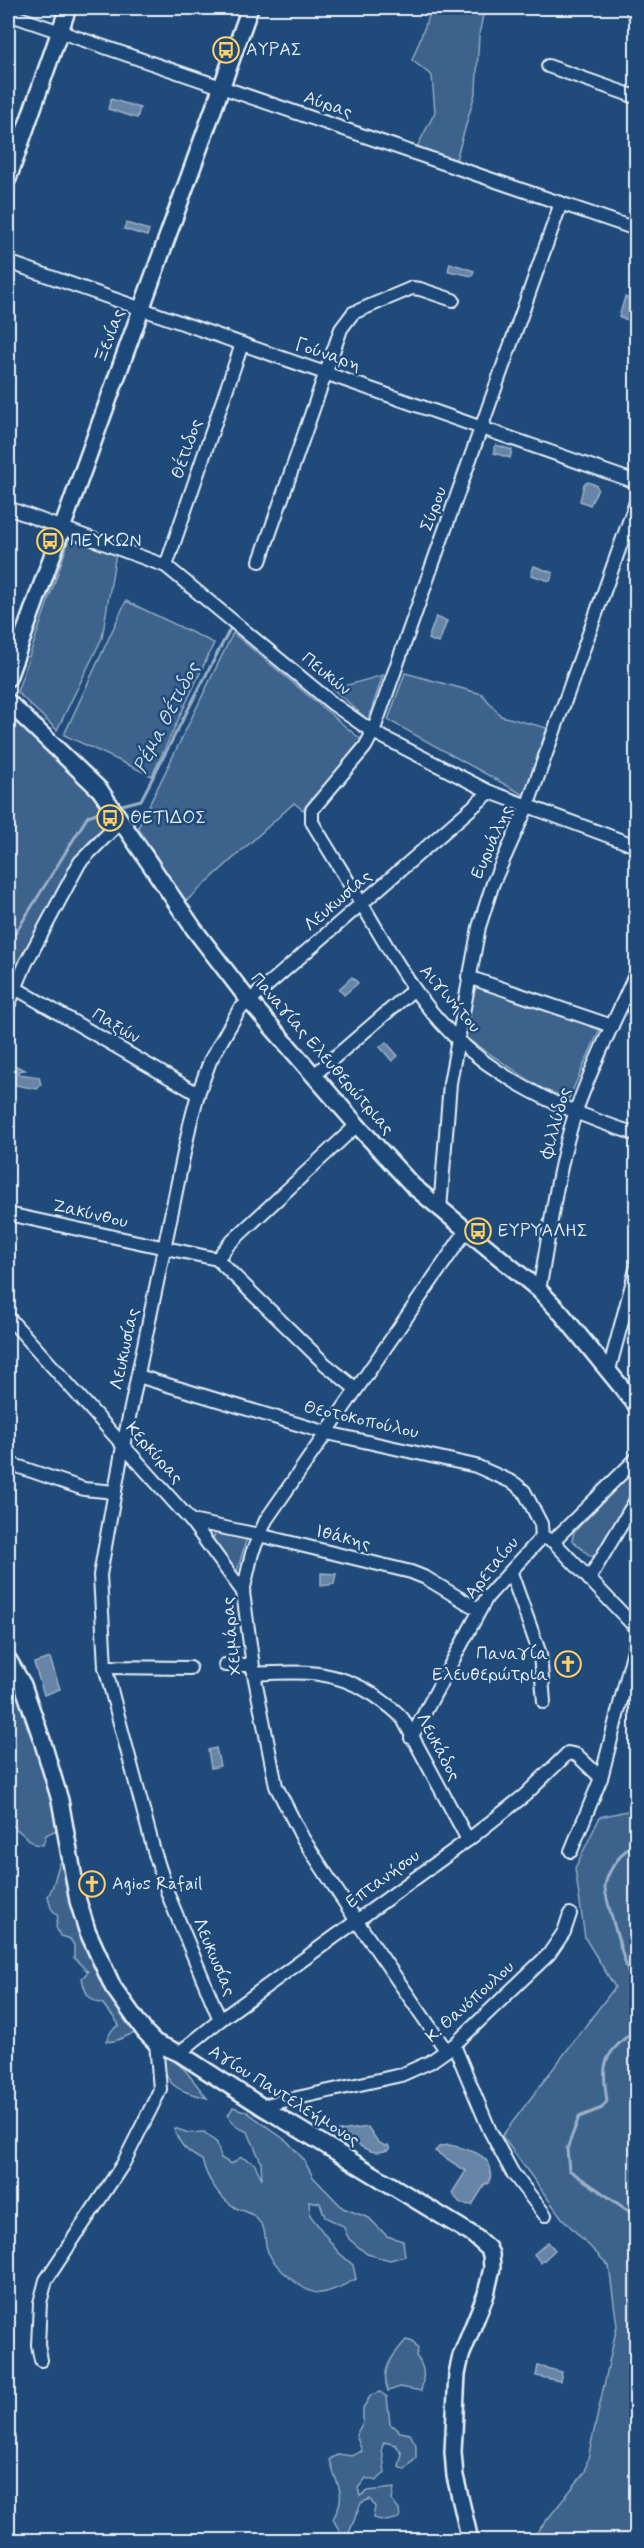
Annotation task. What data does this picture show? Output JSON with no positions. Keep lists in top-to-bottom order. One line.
{"streets":{"street":["Αύρας","Ξενίας","Γούναρη","Θέτιδος","Σύρου","Πευκών","Ευρυάλης","Λευκωσίας","Αιγινήτου","Παξών","Παναγίας Ελευθερώτριας","Φιλλύδος","Ζακύνθου","Θεοτοκοπούλου","Κερκύρας","Ιθάκης","Αρεταίου","Χειμάρας","Λευκάδος","Επτανήσου","Κ. Θανόπουλου","Αγίου Παντελεήμονος"]},"crossings":[["Αύρας","Ξενίας"],["Αύρας","Σύρου"],["Ξενίας","Γούναρη"],["Ξενίας","Πευκών"],["Γούναρη","Θέτιδος"],["Γούναρη","Σύρου"],["Θέτιδος","Πευκών"],["Σύρου","Πευκών"],["Σύρου","Αιγινήτου"],["Πευκών","Ευρυάλης"],["Πευκών","Λευκωσίας"],["Ευρυάλης","Αιγινήτου"],["Ευρυάλης","Παναγίας Ελευθερώτριας"],["Λευκωσίας","Αιγινήτου"],["Λευκωσίας","Παξών"],["Λευκωσίας","Παναγίας Ελευθερώτριας"],["Λευκωσίας","Ζακύνθου"],["Λευκωσίας","Θεοτοκοπούλου"],["Λευκωσίας","Κερκύρας"],["Λευκωσίας","Επτανήσου"],["Αιγινήτου","Φιλλύδος"],["Παναγίας Ελευθερώτριας","Φιλλύδος"],["Παναγίας Ελευθερώτριας","Χειμάρας"],["Θεοτοκοπούλου","Αρεταίου"],["Θεοτοκοπούλου","Χειμάρας"],["Κερκύρας","Ιθάκης"],["Κερκύρας","Χειμάρας"],["Ιθάκης","Αρεταίου"],["Ιθάκης","Χειμάρας"],["Αρεταίου","Λευκάδος"],["Χειμάρας","Λευκάδος"],["Χειμάρας","Επτανήσου"],["Χειμάρας","Κ. Θανόπουλου"],["Λευκάδος","Επτανήσου"],["Επτανήσου","Αγίου Παντελεήμονος"],["Κ. Θανόπουλου","Αγίου Παντελεήμονος"]],"water":["Ρέμα Θέτιδος"],"places":{"bus stop":["ΑΥΡΑΣ","ΠΕΥΚΩΝ","ΘΕΤΙΔΟΣ","ΕΥΡΥΑΛΗΣ"],"church":["Παναγία Ελευθερώτρια","Agios Rafail"]}}
